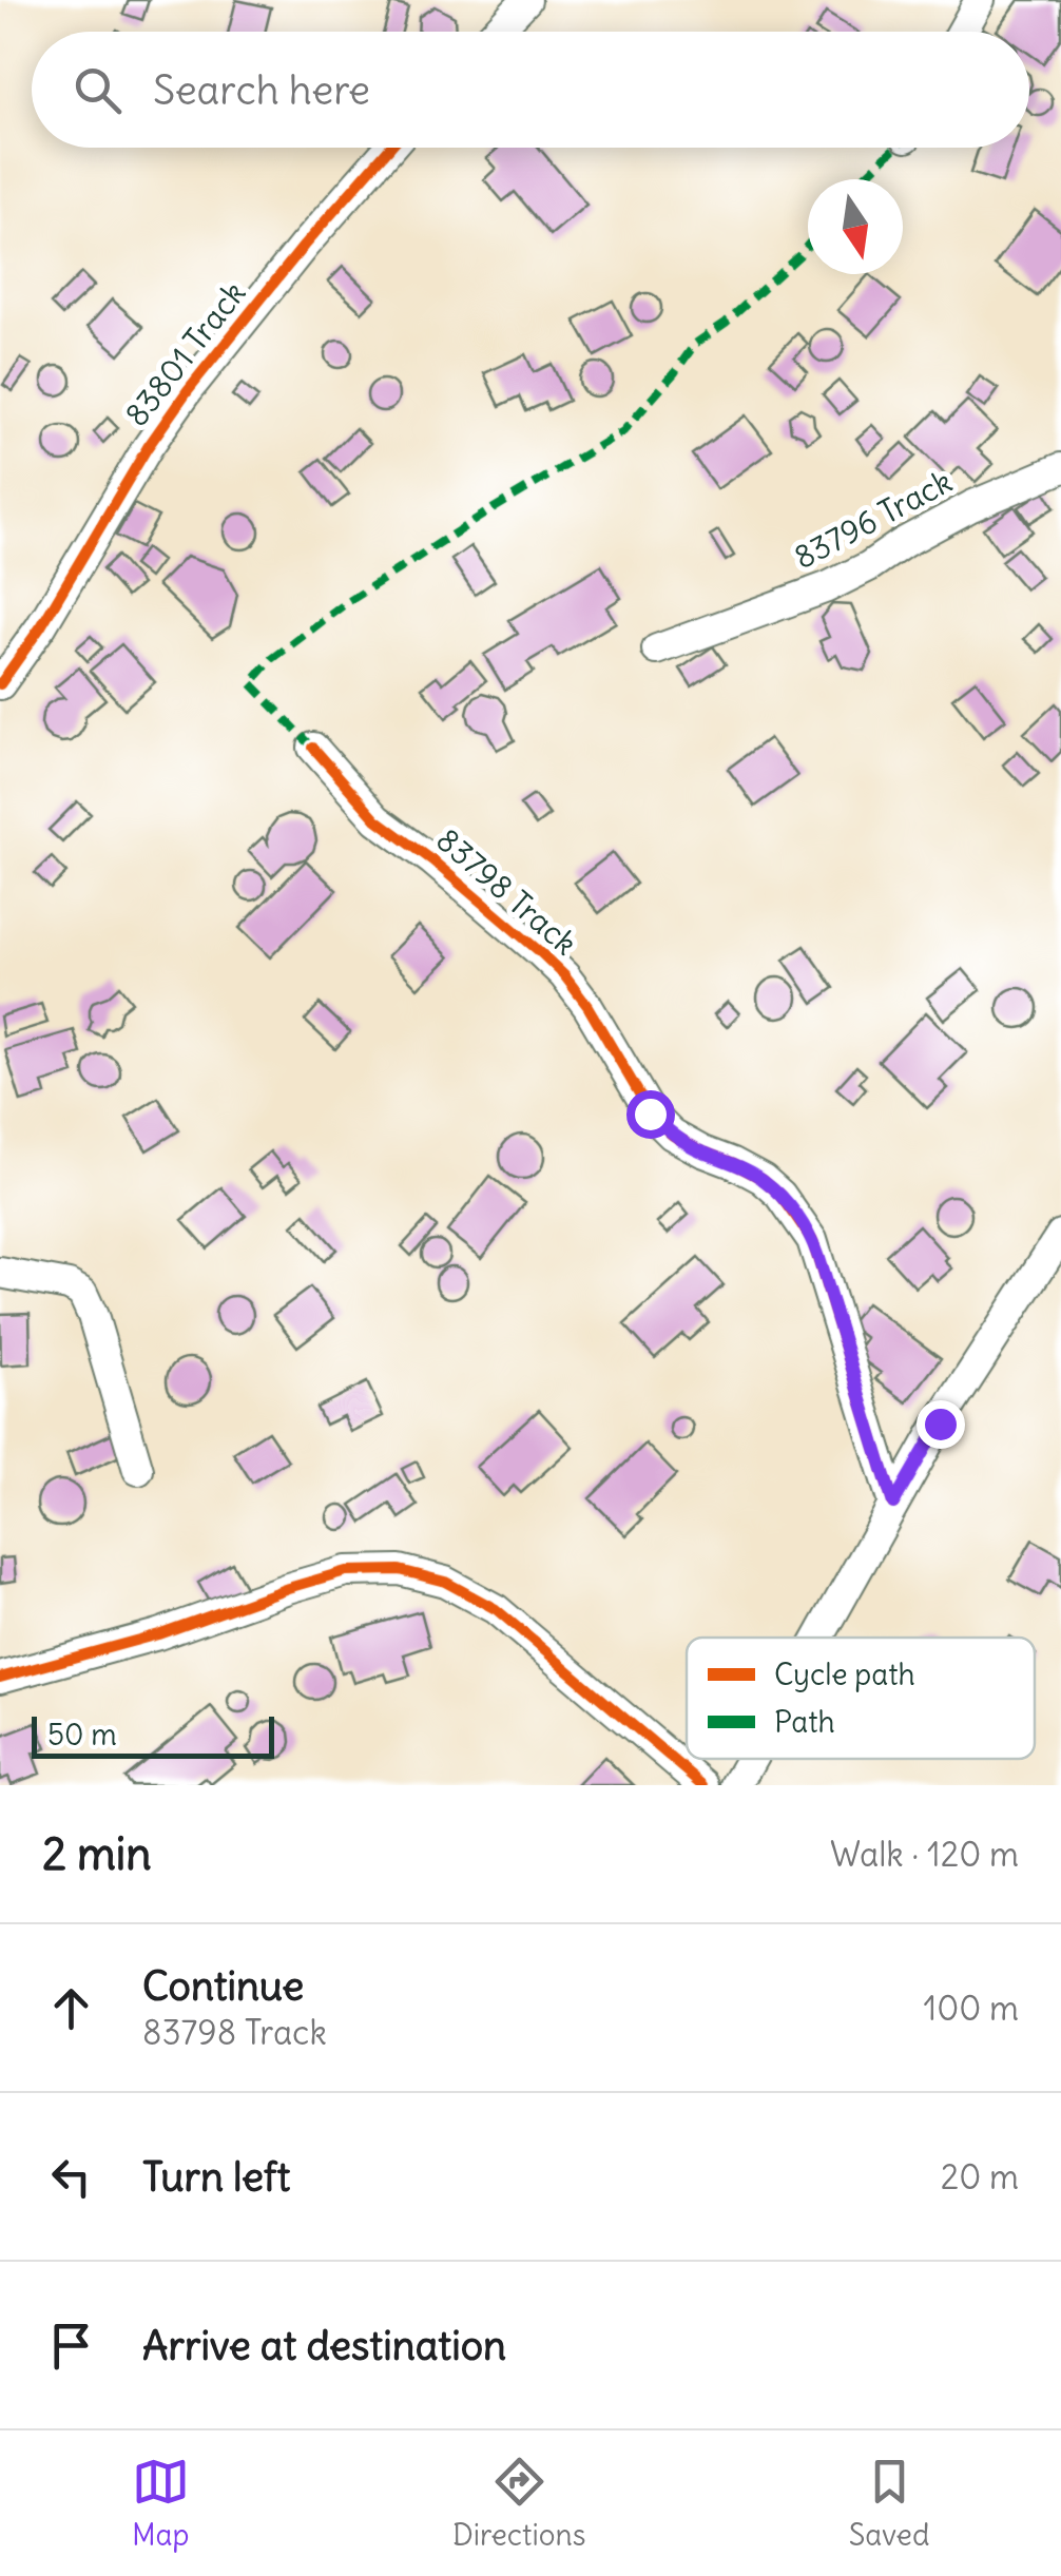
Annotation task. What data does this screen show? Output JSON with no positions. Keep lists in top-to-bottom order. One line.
{"streets":{"street":["83801 Track","83796 Track","83798 Track"]},"legend":["Cycle path","Path"],"scale_bar":"50 m","north":"bottom","page":{"search":"Search here","scale":"50 m","heading":["2 min","Walk · 120 m"],"list":[["Continue","83798 Track","100 m"],["Turn left","20 m"],"Arrive at destination"],"nav":["Map","Directions","Saved"]}}
